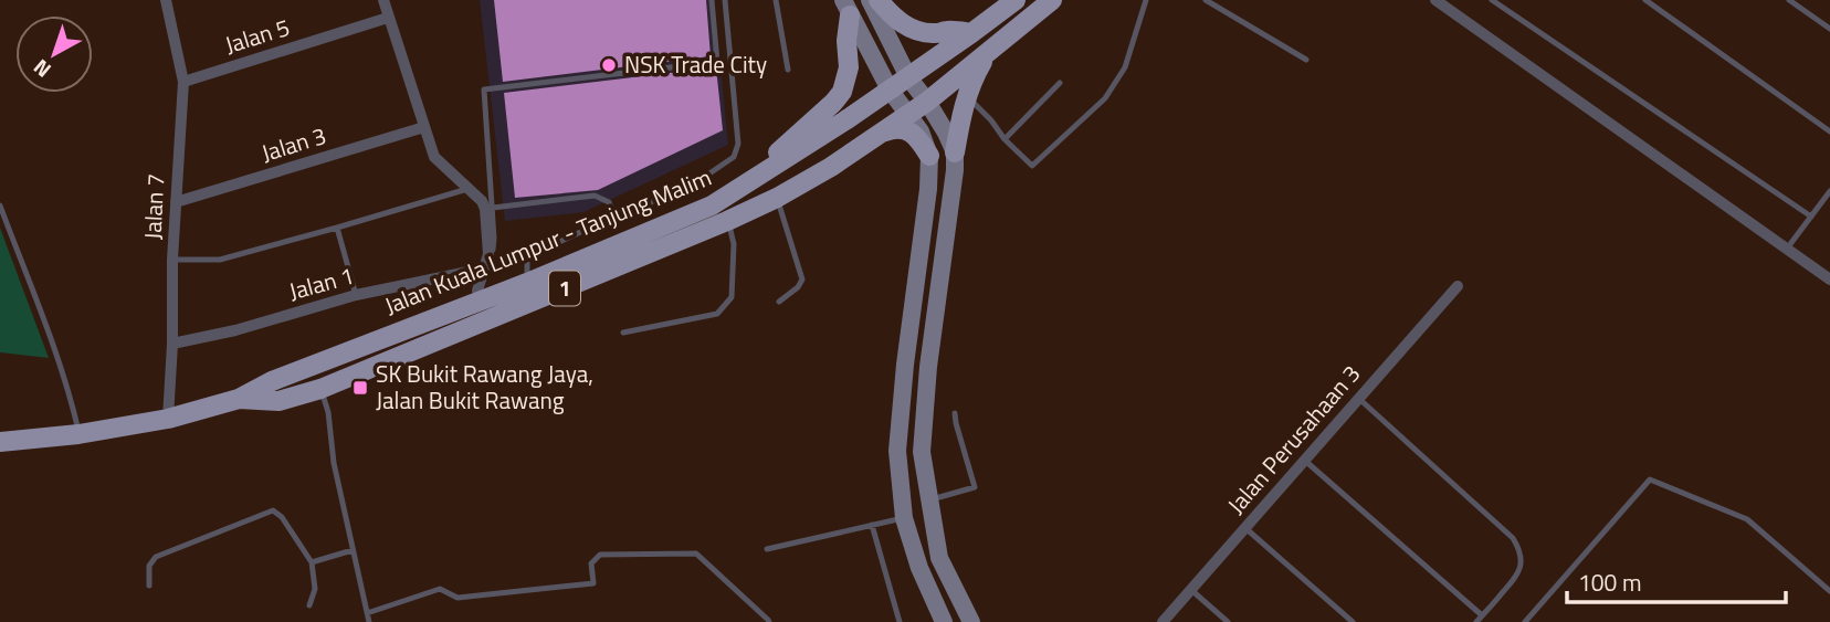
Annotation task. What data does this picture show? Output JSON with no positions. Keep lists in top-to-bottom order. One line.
{"streets":{"main road":["Jalan Kuala Lumpur - Tanjung Malim","1"],"street":["Jalan 5","Jalan 3","Jalan 7","Jalan 1","Jalan Perusahaan 3"]},"crossings":[["Jalan 5","Jalan 7"],["Jalan 3","Jalan 7"],["Jalan 7","Jalan Kuala Lumpur - Tanjung Malim"],["Jalan 7","Jalan 1"]],"places":{"other":["NSK Trade City"],"transit":["SK Bukit Rawang Jaya, Jalan Bukit Rawang"]},"scale_bar":"100 m","north":"bottom left"}
